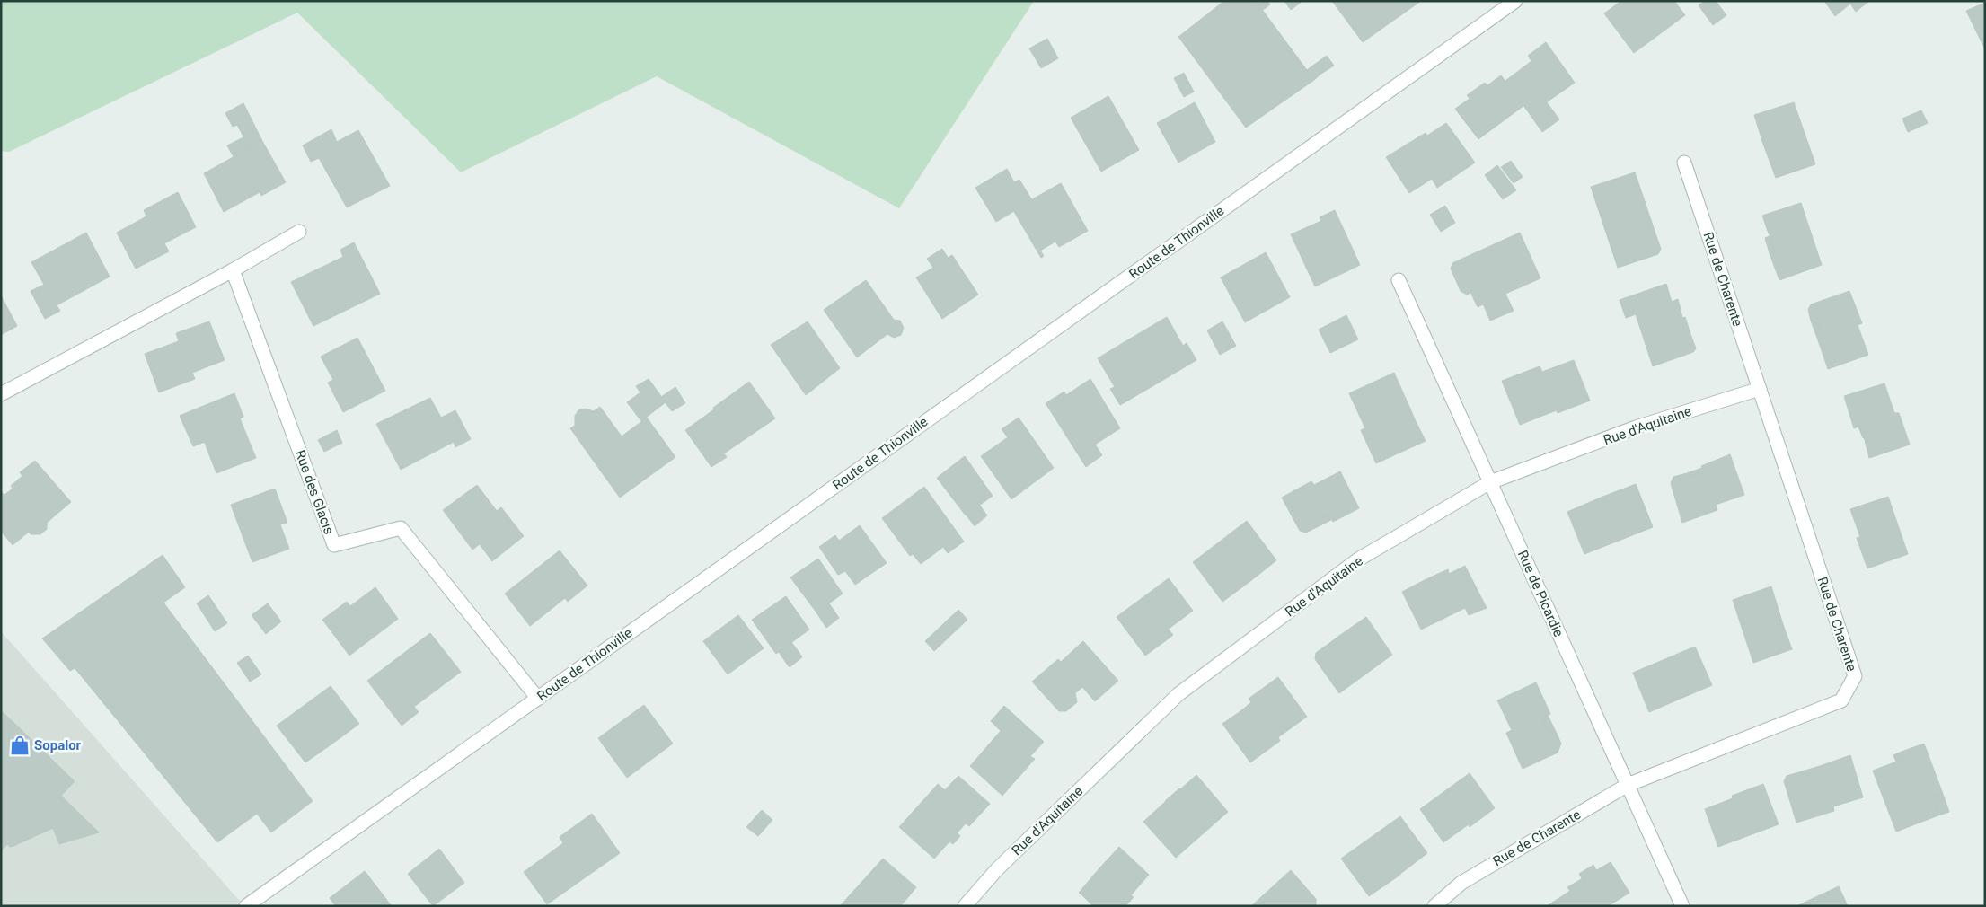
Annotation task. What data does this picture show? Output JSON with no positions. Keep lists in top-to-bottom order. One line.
{"streets":{"street":["Route de Thionville","Rue de Charente","Rue d'Aquitaine","Rue des Glacis","Rue de Picardie"]},"crossings":[["Route de Thionville","Rue des Glacis"],["Rue de Charente","Rue d'Aquitaine"],["Rue de Charente","Rue de Picardie"],["Rue d'Aquitaine","Rue de Picardie"]],"places":{"shop":["Sopalor"]}}
